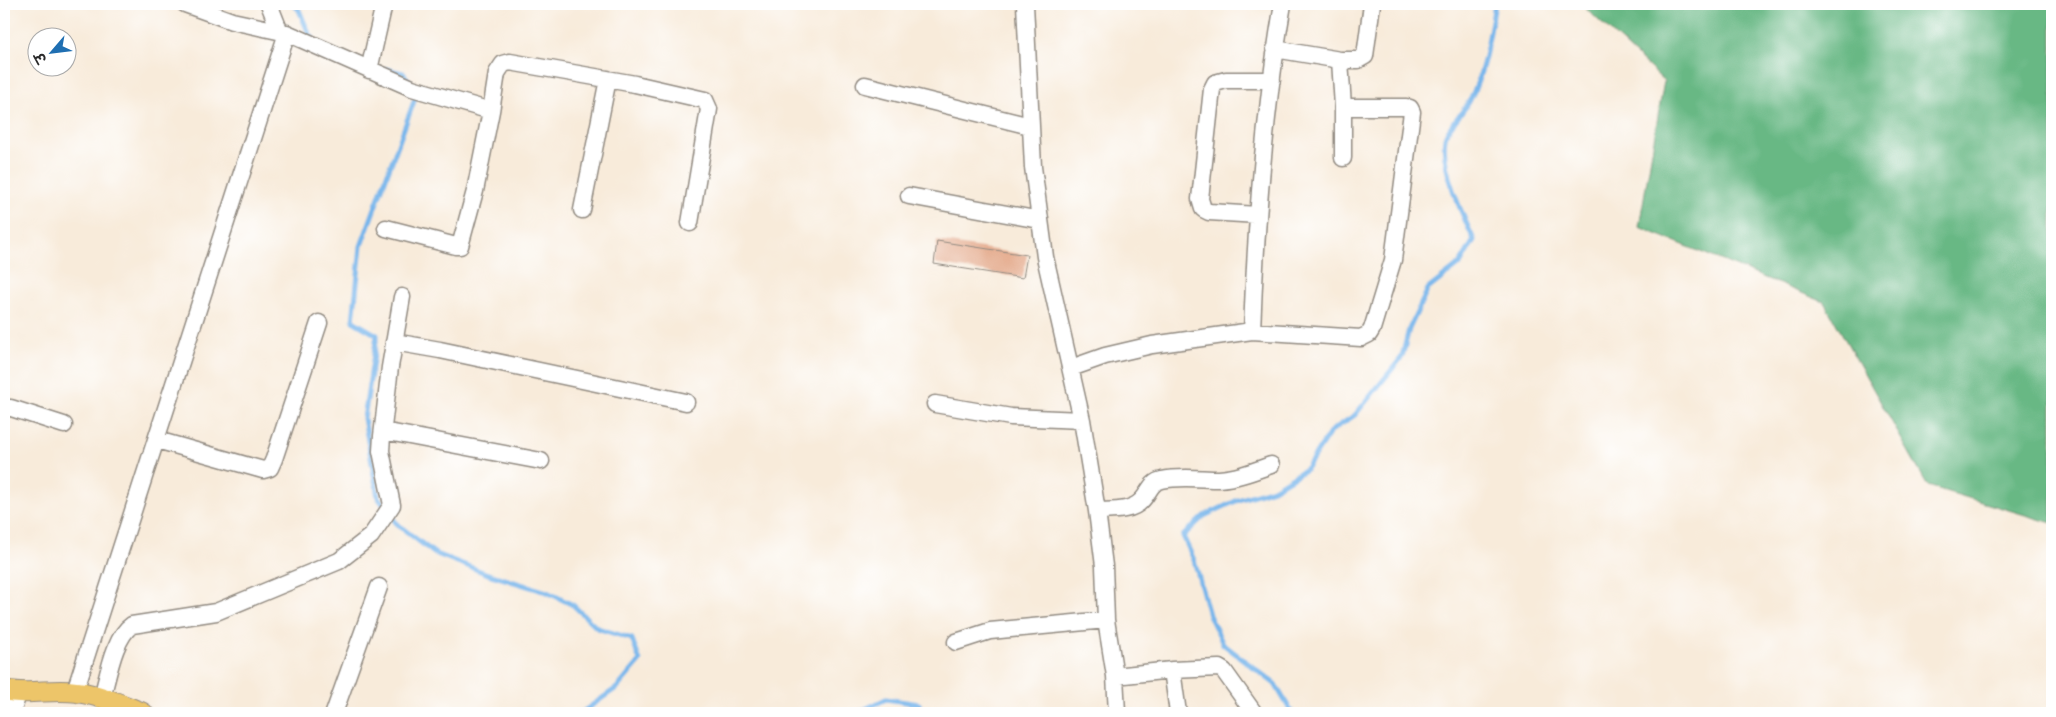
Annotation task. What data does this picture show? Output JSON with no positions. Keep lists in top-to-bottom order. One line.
{"north":"bottom left"}
